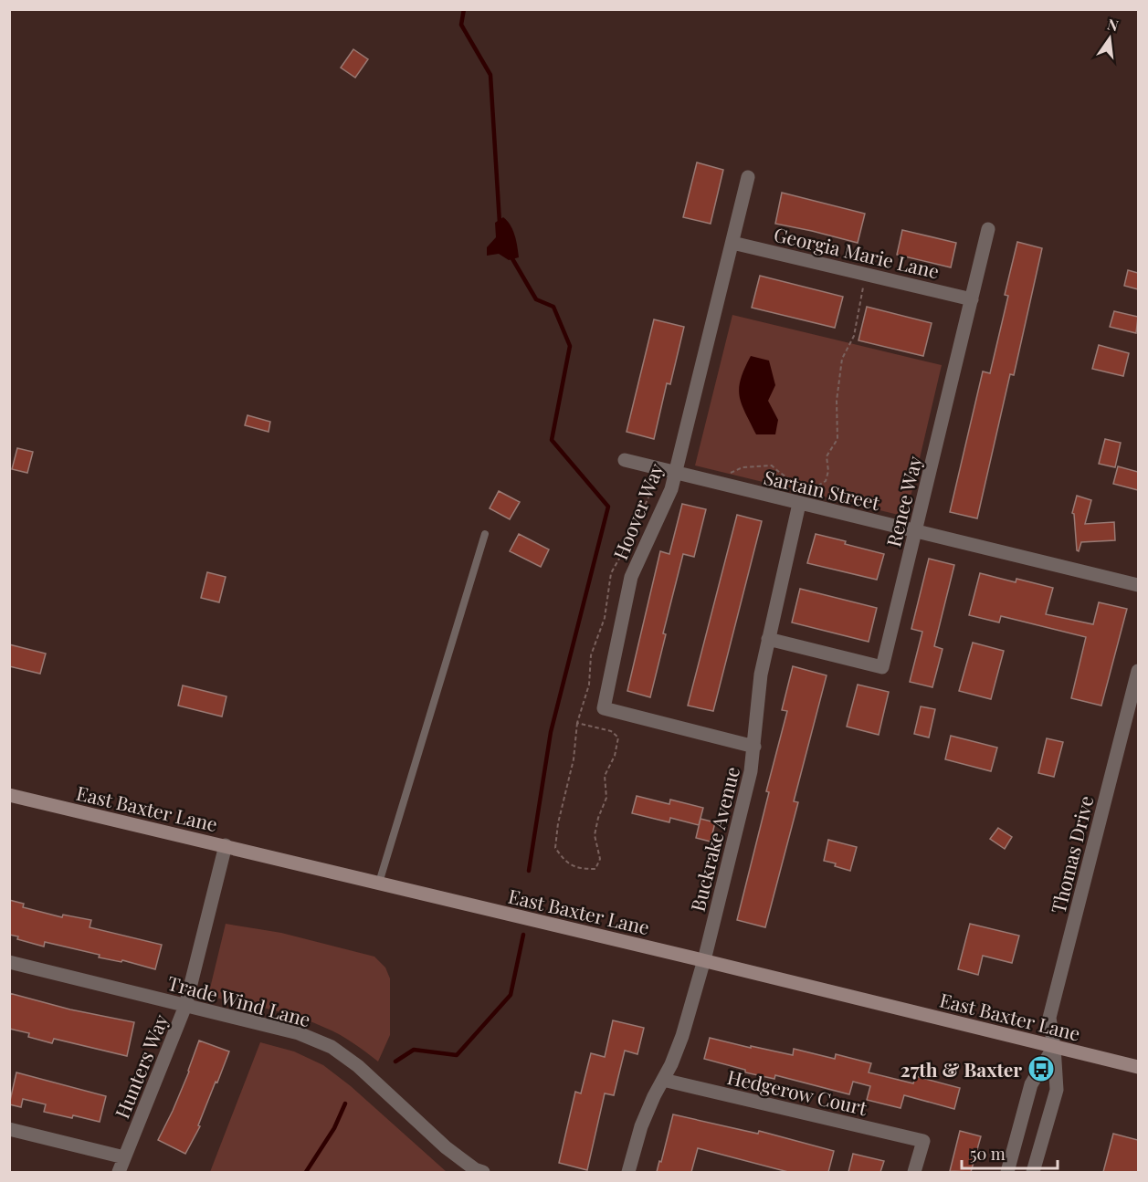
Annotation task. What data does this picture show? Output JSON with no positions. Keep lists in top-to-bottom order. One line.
{"streets":{"main road":["East Baxter Lane"],"street":["Georgia Marie Lane","Sartain Street","Renee Way","Hoover Way","Buckrake Avenue","Thomas Drive","Trade Wind Lane","Hunters Way","Hedgerow Court"]},"crossings":[["Georgia Marie Lane","Renee Way"],["Georgia Marie Lane","Hoover Way"],["Sartain Street","Renee Way"],["Sartain Street","Hoover Way"],["Sartain Street","Buckrake Avenue"],["Renee Way","Buckrake Avenue"],["Hoover Way","Buckrake Avenue"],["East Baxter Lane","Buckrake Avenue"],["East Baxter Lane","Thomas Drive"],["East Baxter Lane","Hunters Way"],["Buckrake Avenue","Hedgerow Court"],["Trade Wind Lane","Hunters Way"]],"places":{"bus stop":["27th & Baxter"]},"scale_bar":"50 m","north":"top"}
